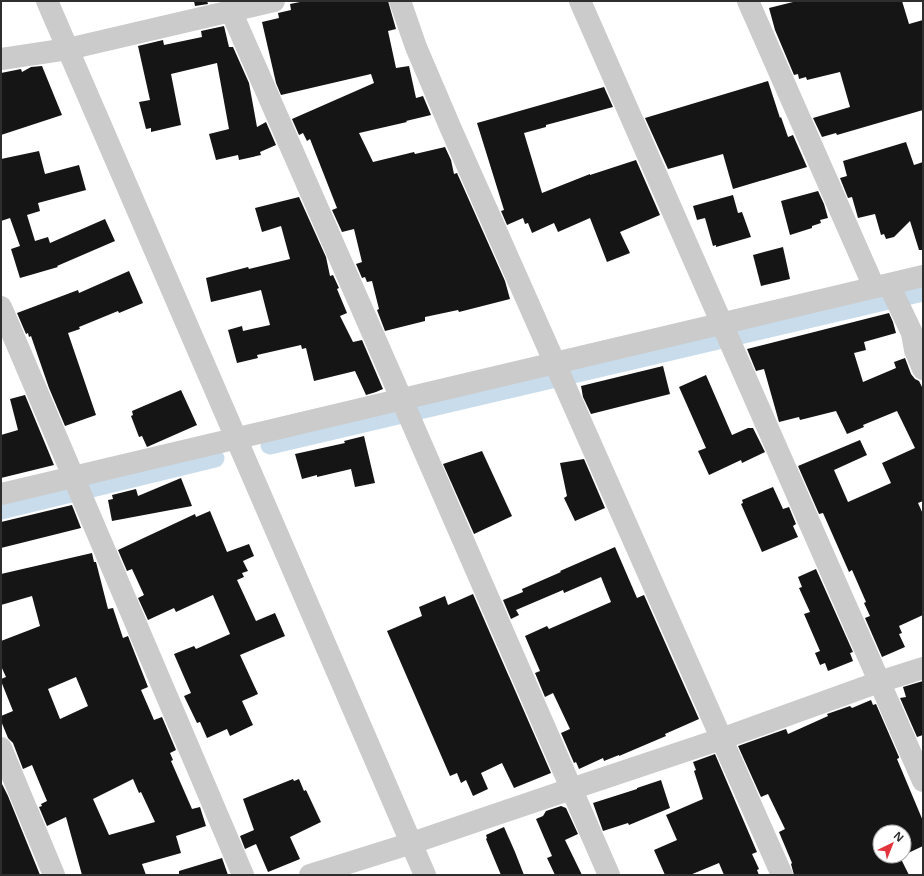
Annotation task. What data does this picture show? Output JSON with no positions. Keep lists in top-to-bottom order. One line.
{"north":"top right"}
